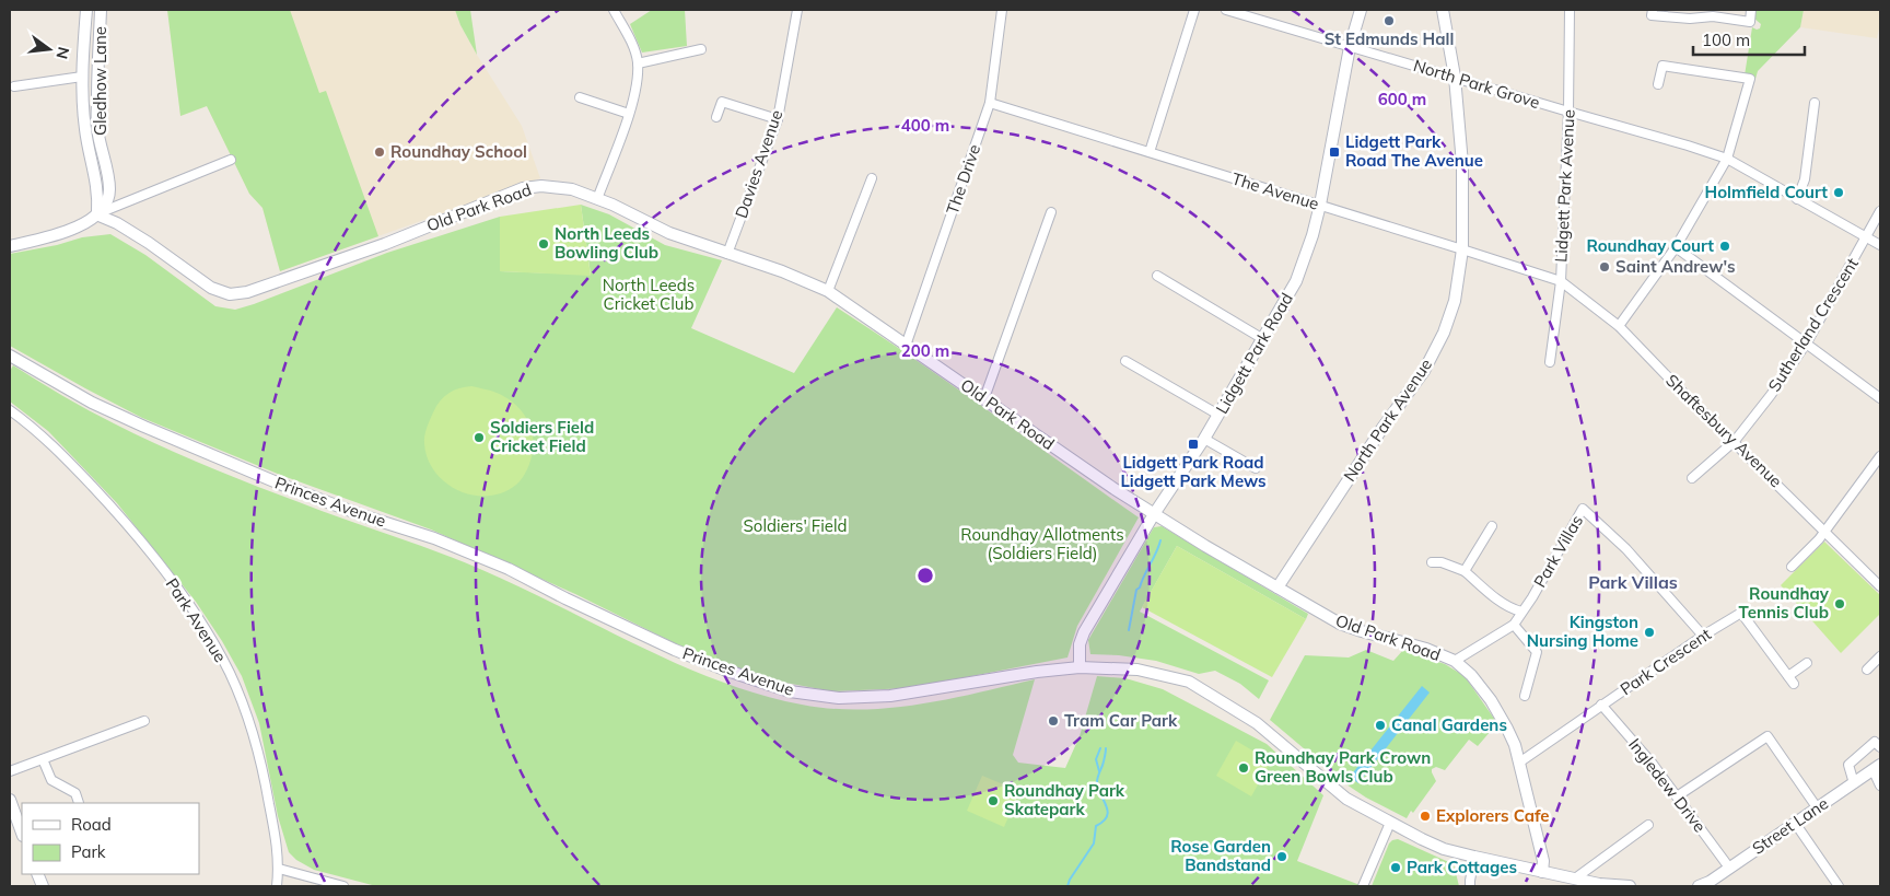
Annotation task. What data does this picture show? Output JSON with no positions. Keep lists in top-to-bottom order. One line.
{"streets":{"street":["Gledhow Lane","North Park Grove","Davies Avenue","The Drive","Lidgett Park Avenue","The Avenue","Old Park Road","Sutherland Crescent","Lidgett Park Road","North Park Avenue","Shaftesbury Avenue","Princes Avenue","Park Villas","Park Avenue","Park Crescent","Ingledew Drive","Street Lane"]},"crossings":[["Gledhow Lane","Old Park Road"],["North Park Grove","Lidgett Park Avenue"],["North Park Grove","Sutherland Crescent"],["North Park Grove","Lidgett Park Road"],["North Park Grove","North Park Avenue"],["Davies Avenue","Old Park Road"],["The Drive","The Avenue"],["The Drive","Old Park Road"],["Lidgett Park Avenue","The Avenue"],["Lidgett Park Avenue","Shaftesbury Avenue"],["The Avenue","Lidgett Park Road"],["The Avenue","North Park Avenue"],["The Avenue","Shaftesbury Avenue"],["Old Park Road","Lidgett Park Road"],["Old Park Road","North Park Avenue"],["Old Park Road","Park Villas"],["Old Park Road","Park Crescent"],["Sutherland Crescent","Shaftesbury Avenue"],["Lidgett Park Road","Princes Avenue"],["Park Villas","Park Crescent"],["Park Crescent","Ingledew Drive"],["Ingledew Drive","Street Lane"]],"districts":["Park Villas"],"parks":["North Leeds Cricket Club","Soldiers' Field","Roundhay Allotments (Soldiers Field)"],"places":{"other":["St Edmunds Hall","Roundhay School","Holmfield Court","North Leeds Bowling Club","Roundhay Court","Saint Andrew's","Soldiers Field Cricket Field","Roundhay Tennis Club","Kingston Nursing Home","Tram Car Park","Canal Gardens","Roundhay Park Crown Green Bowls Club","Roundhay Park Skatepark","Explorers Cafe","Rose Garden Bandstand","Park Cottages"],"transit":["Lidgett Park Road The Avenue","Lidgett Park Road Lidgett Park Mews"]},"legend":["Road","Park"],"scale_bar":"100 m","north":"right","rings":["600 m","400 m","200 m"]}
